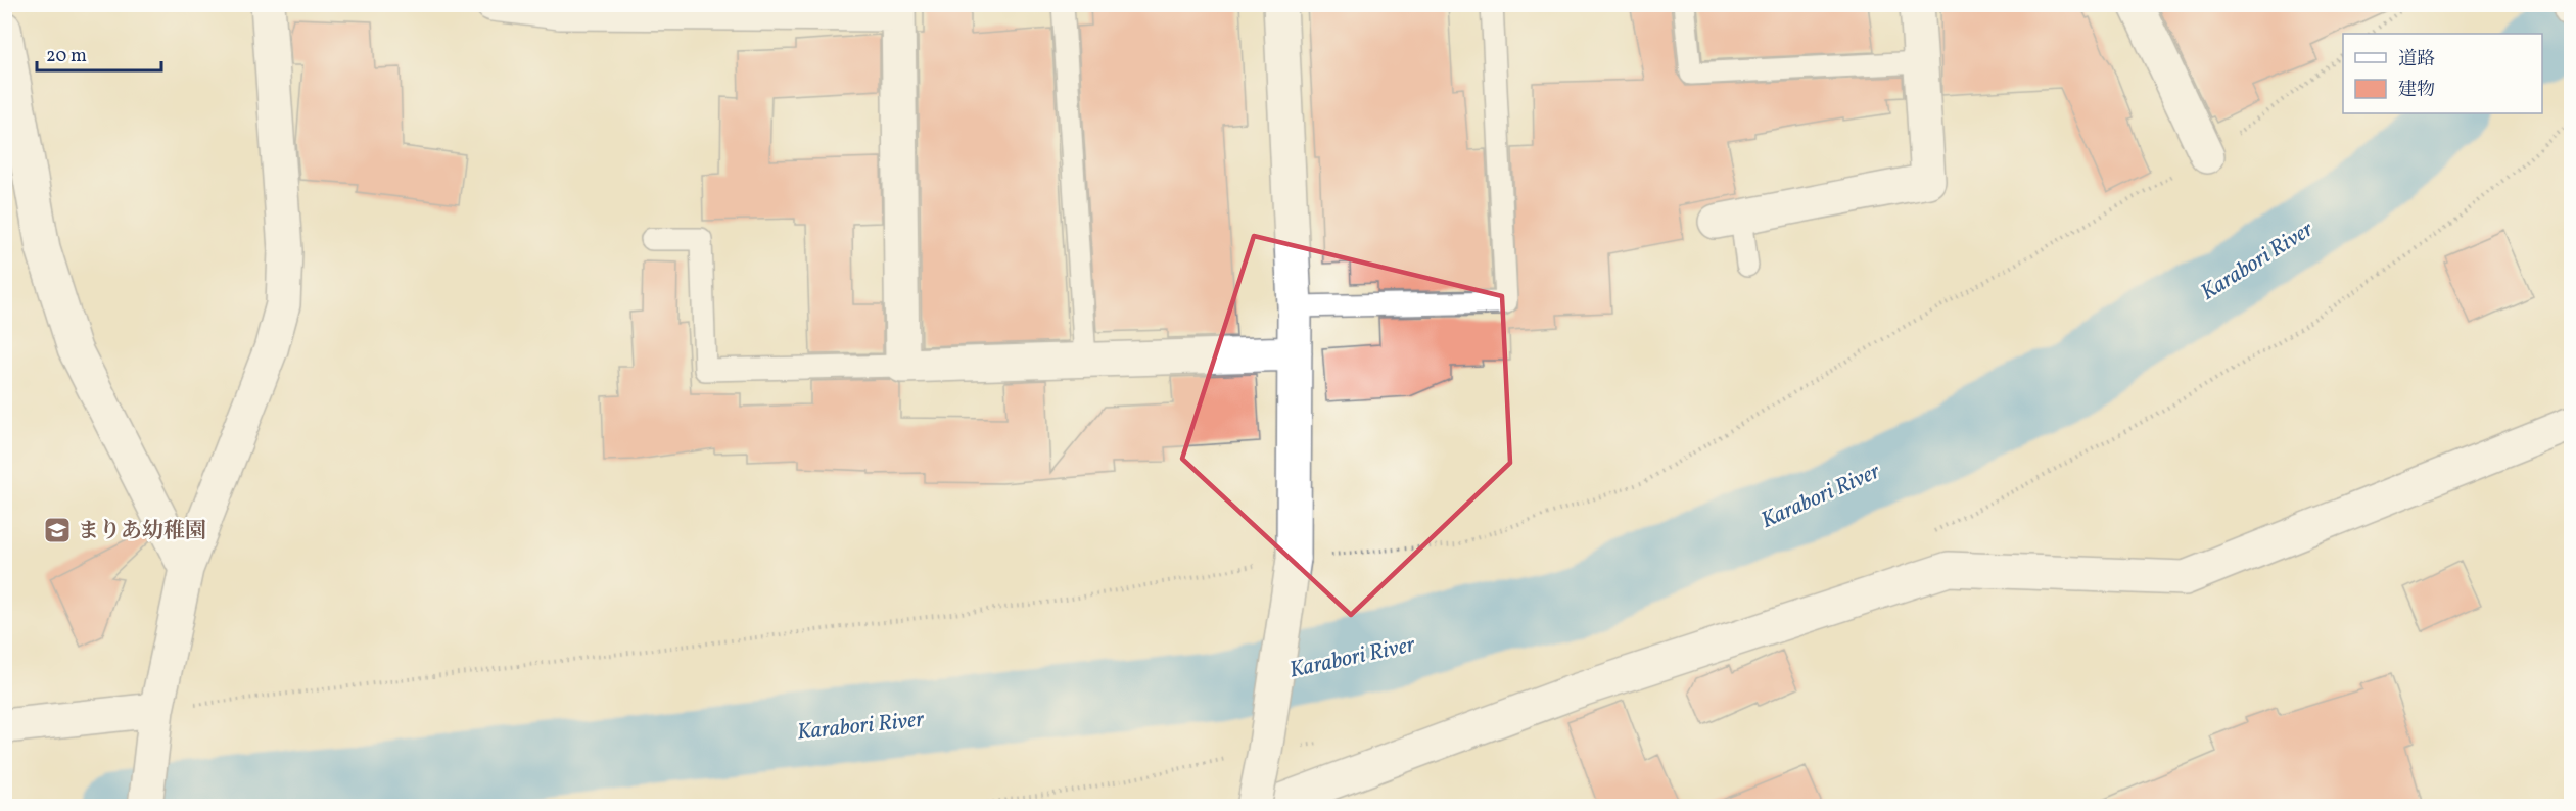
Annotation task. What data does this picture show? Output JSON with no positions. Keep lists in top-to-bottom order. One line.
{"water":["Karabori River"],"places":{"school or university":["まりあ幼稚園"]},"legend":["道路","建物"],"scale_bar":"20 m"}
